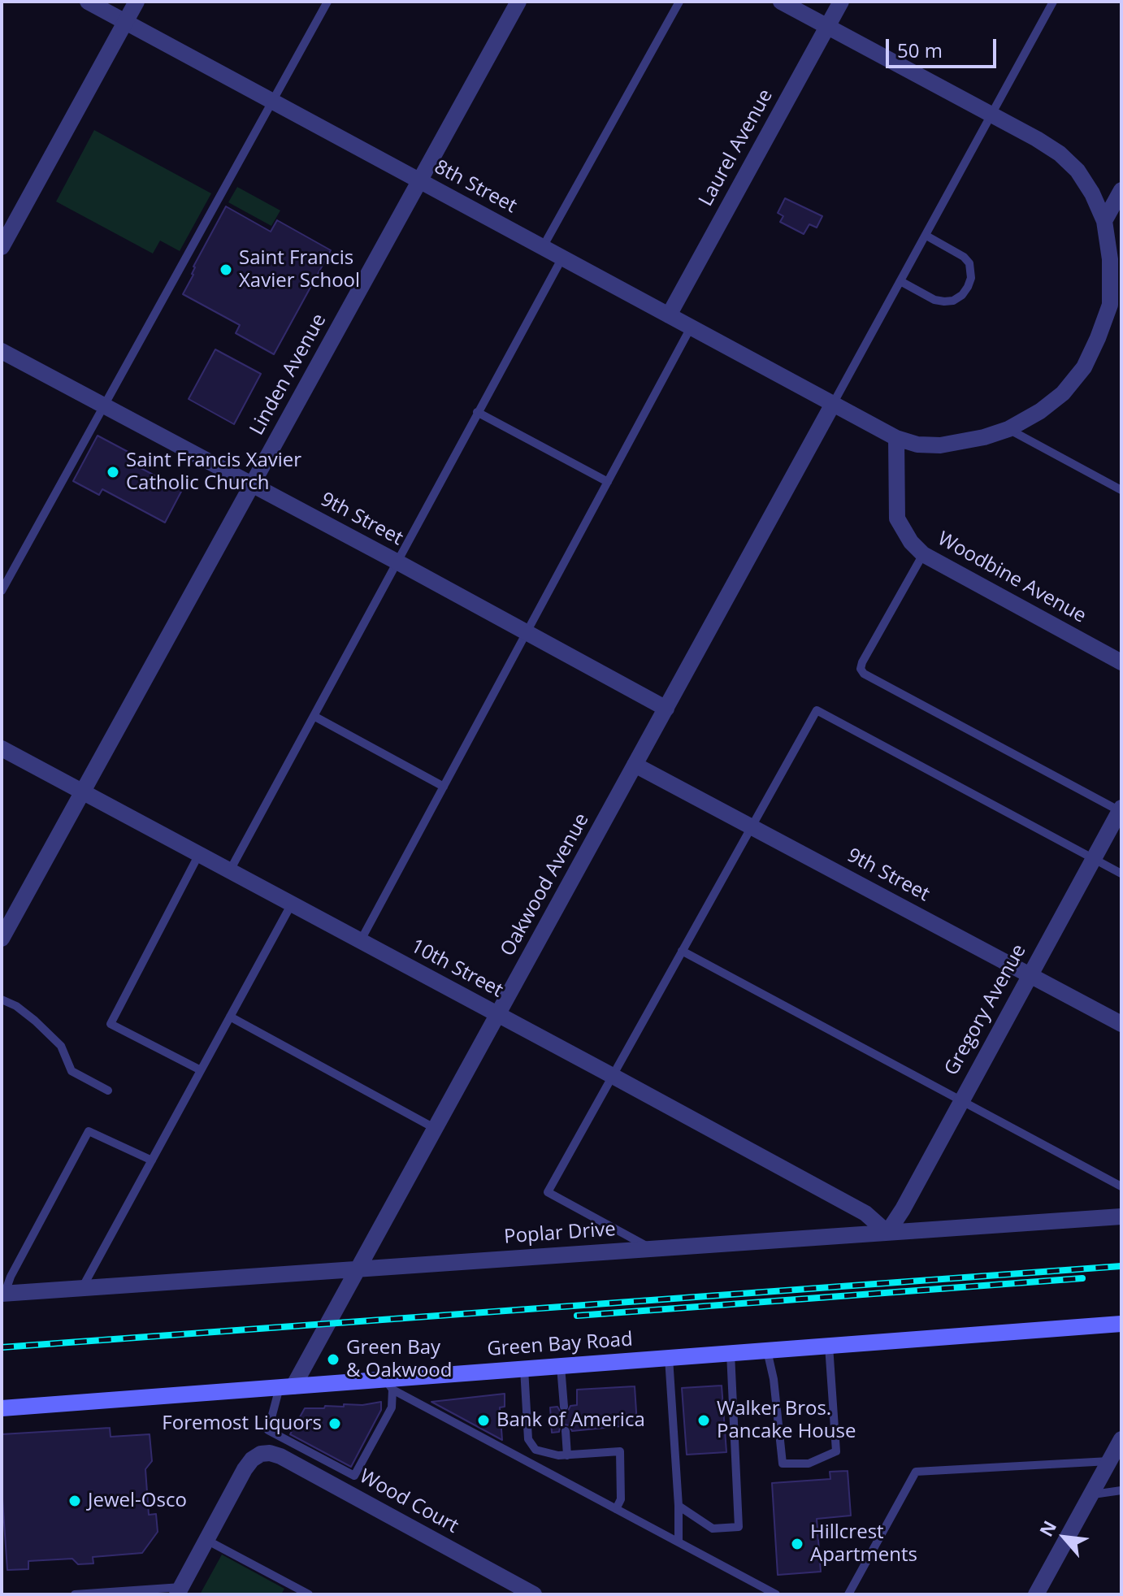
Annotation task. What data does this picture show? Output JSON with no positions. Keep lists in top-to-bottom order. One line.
{"streets":{"main road":["Green Bay Road"],"street":["Laurel Avenue","8th Street","Linden Avenue","9th Street","Woodbine Avenue","Oakwood Avenue","10th Street","Gregory Avenue","Poplar Drive","Wood Court"]},"crossings":[["Laurel Avenue","8th Street"],["8th Street","Linden Avenue"],["8th Street","Woodbine Avenue"],["8th Street","Oakwood Avenue"],["Linden Avenue","9th Street"],["Linden Avenue","10th Street"],["9th Street","Oakwood Avenue"],["9th Street","Gregory Avenue"],["Oakwood Avenue","10th Street"],["Oakwood Avenue","Poplar Drive"],["Oakwood Avenue","Green Bay Road"],["10th Street","Gregory Avenue"],["10th Street","Poplar Drive"],["Gregory Avenue","Poplar Drive"]],"places":["Saint Francis Xavier School","Saint Francis Xavier Catholic Church","Green Bay & Oakwood","Bank of America","Walker Bros. Pancake House","Foremost Liquors","Jewel-Osco","Hillcrest Apartments"],"scale_bar":"50 m","north":"top left"}
